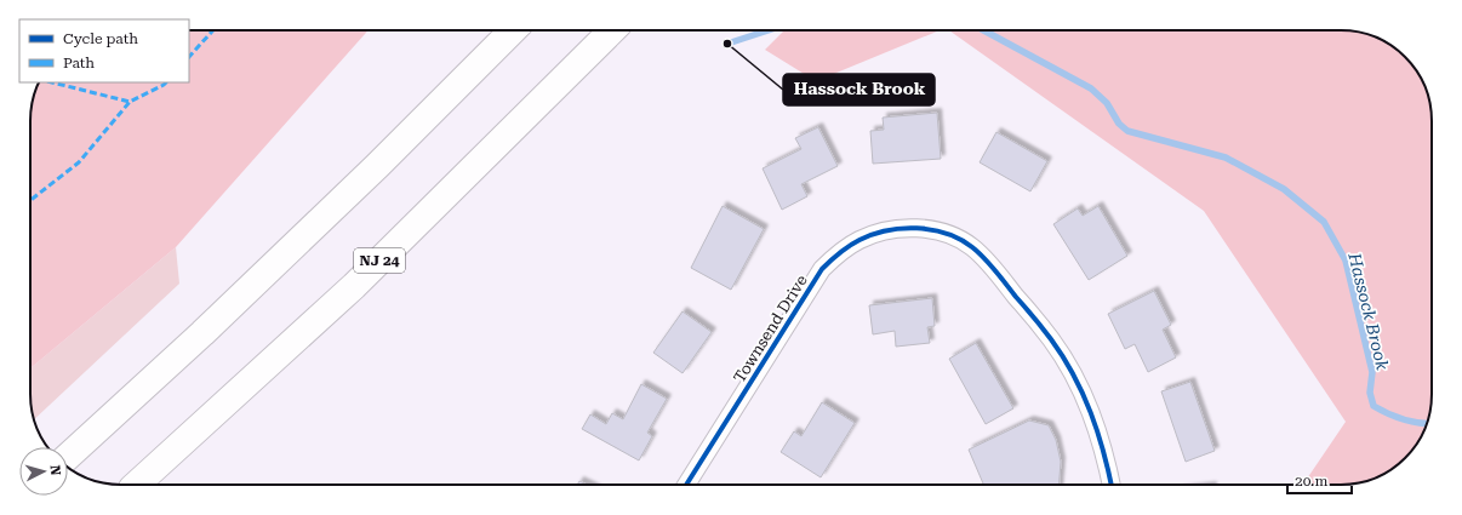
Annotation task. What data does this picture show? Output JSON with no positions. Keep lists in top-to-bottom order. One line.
{"streets":{"highway":["NJ 24"],"street":["Townsend Drive"]},"water":["Hassock Brook"],"places":["Hassock Brook"],"legend":["Cycle path","Path"],"scale_bar":"20 m","north":"right"}
